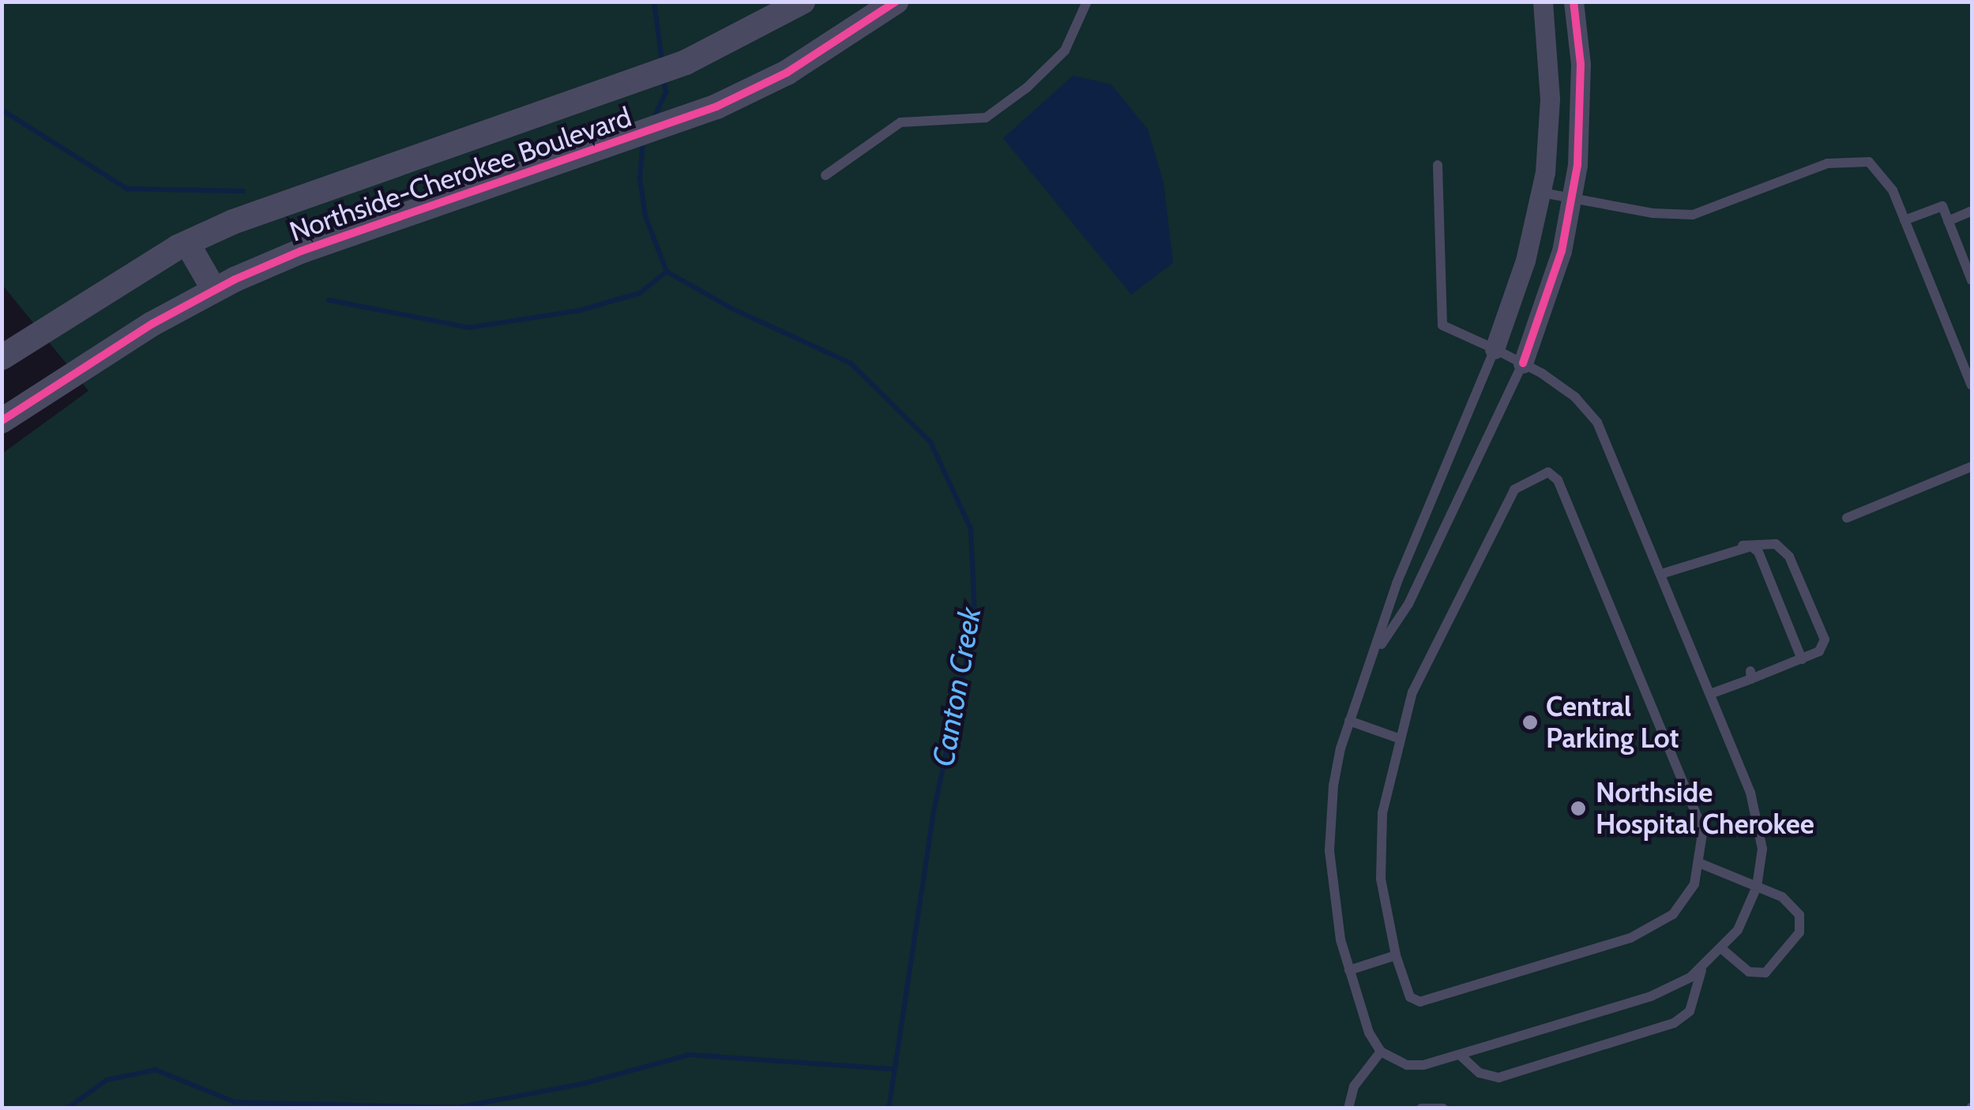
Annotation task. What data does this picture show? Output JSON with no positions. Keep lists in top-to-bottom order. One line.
{"streets":{"street":["Northside-Cherokee Boulevard"]},"water":["Canton Creek"],"places":["Central Parking Lot","Northside Hospital Cherokee"]}
